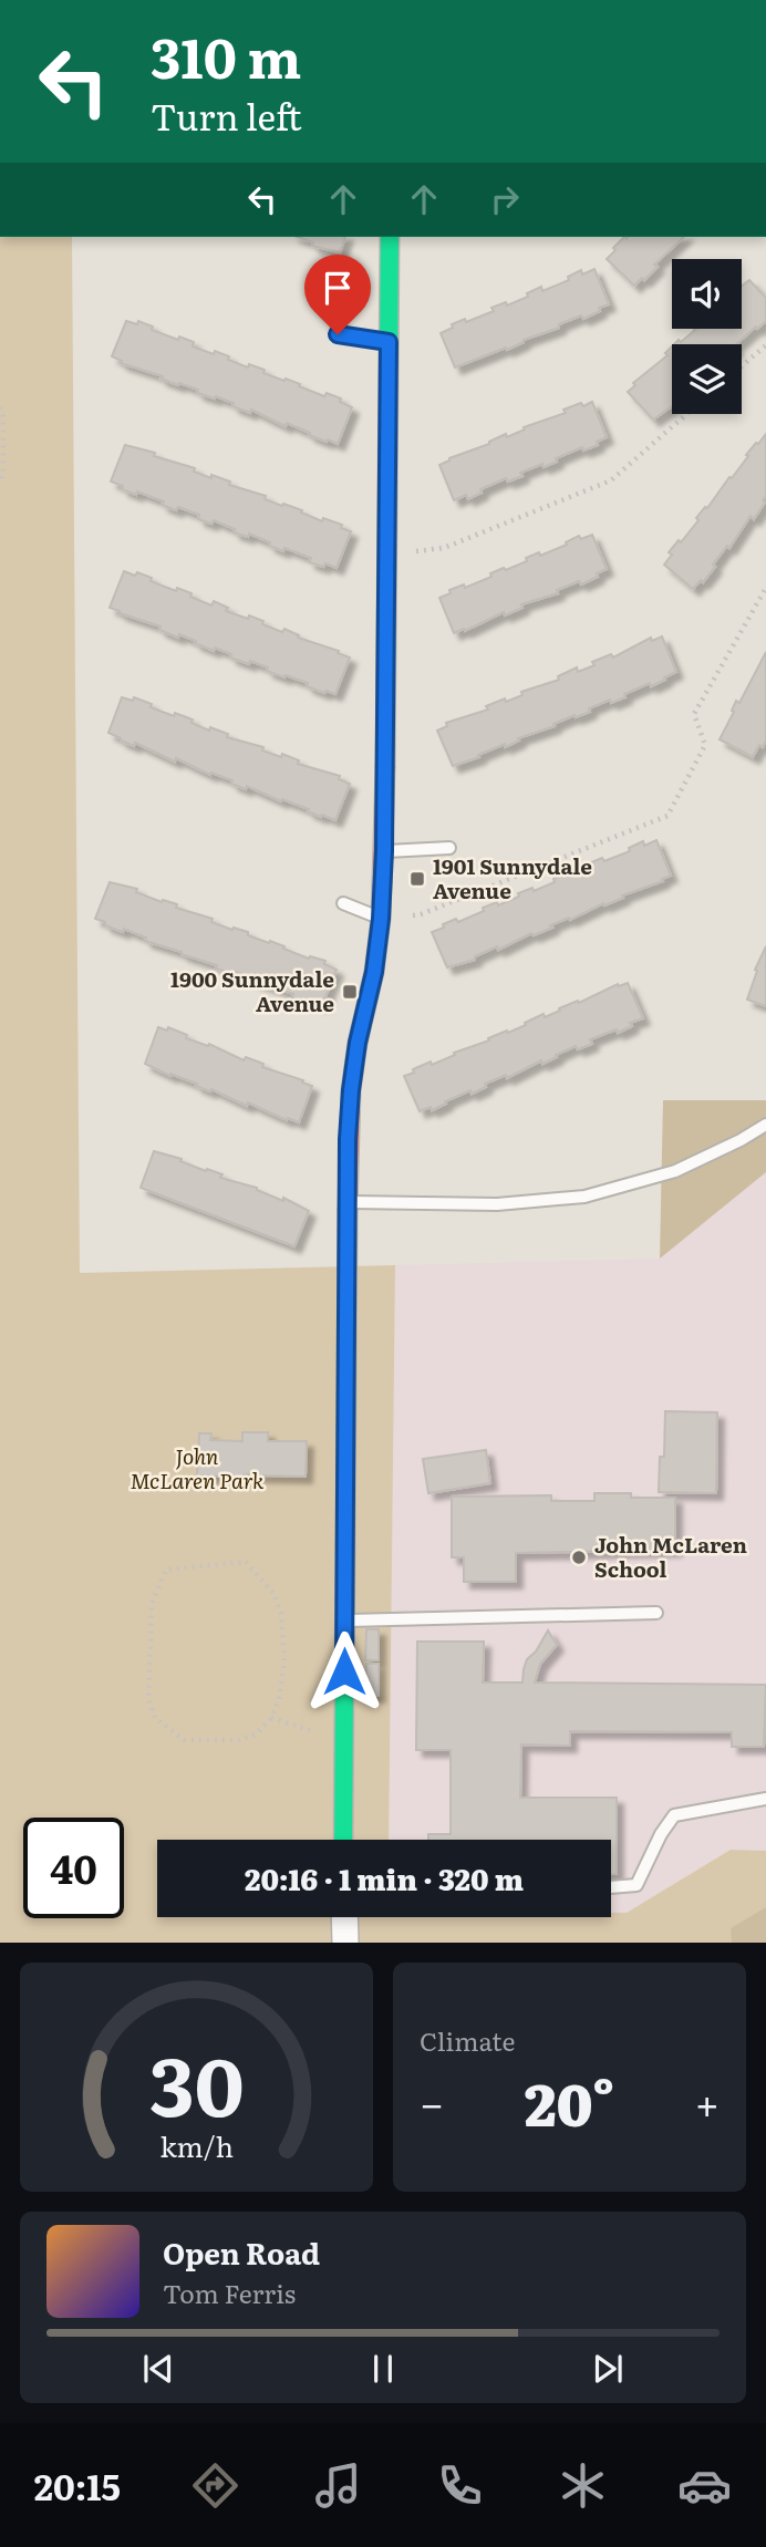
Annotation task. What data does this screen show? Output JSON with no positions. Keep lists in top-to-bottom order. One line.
{"parks":["John McLaren Park"],"places":{"transit":["1901 Sunnydale Avenue","1900 Sunnydale Avenue"],"other":["John McLaren School"]},"page":{"turn":["310 m","Turn left"],"limit":"40","trip":"20:16 · 1 min · 320 m","tile":"Climate","heat":["−","20°","+"],"song":["Open Road","Tom Ferris"],"tabs":"20:15","gauge":["30","km/h"]}}
